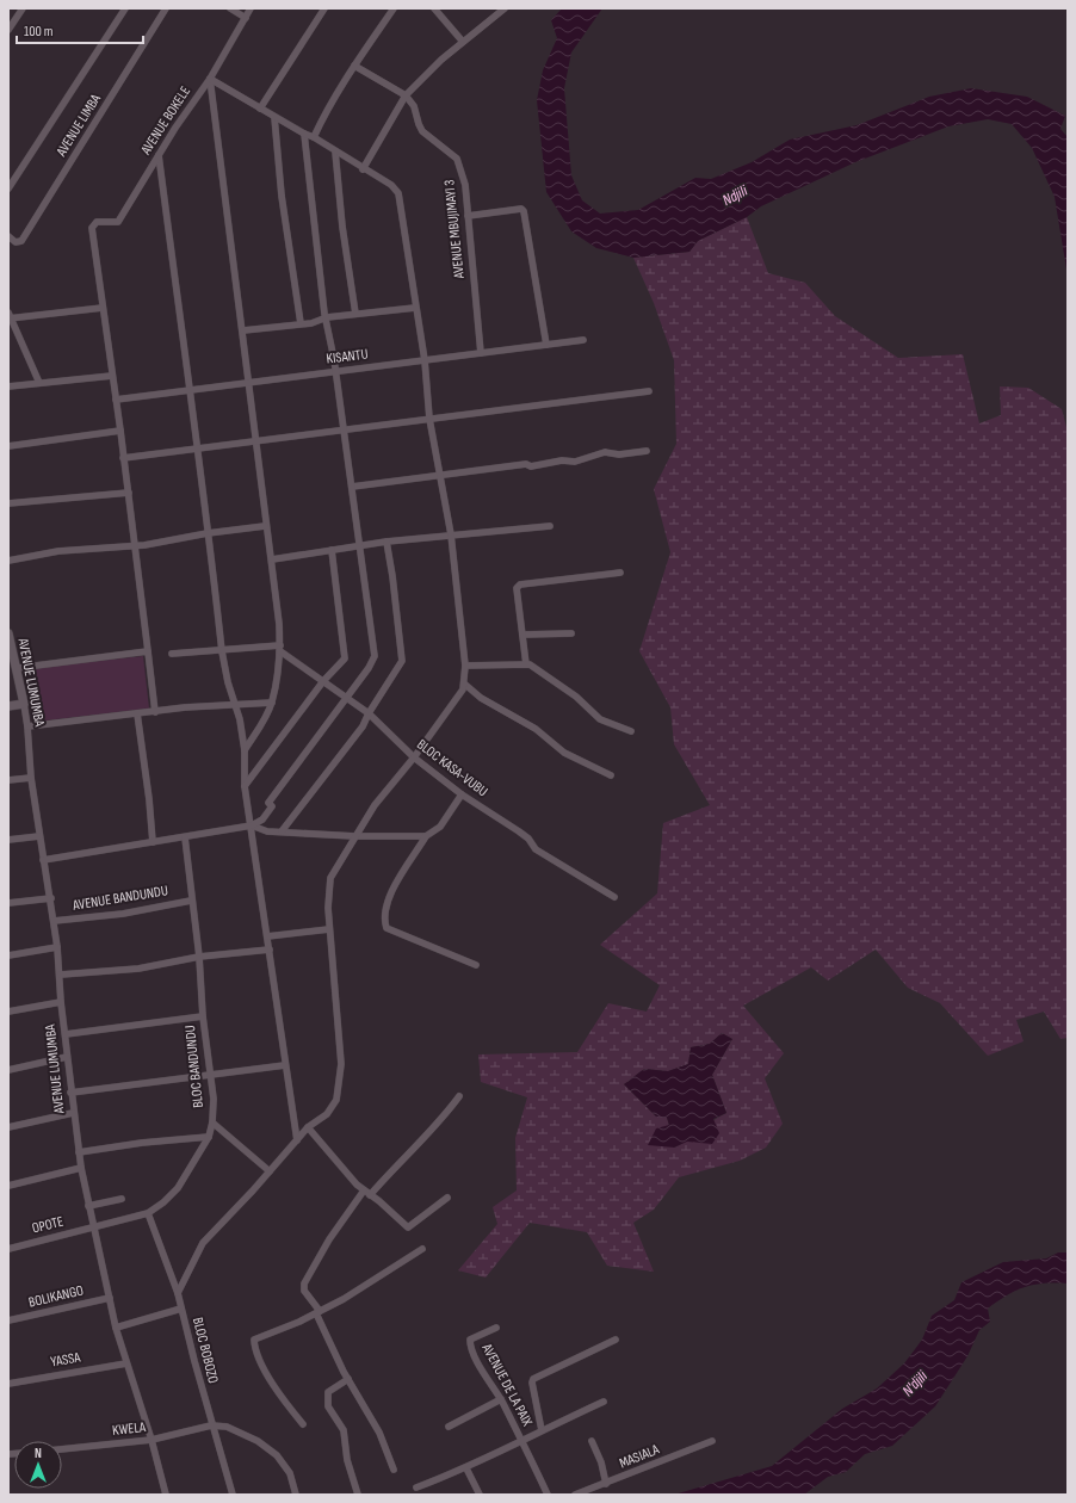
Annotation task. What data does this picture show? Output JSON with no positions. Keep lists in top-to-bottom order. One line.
{"streets":{"street":["AVENUE BOKELE","AVENUE LIMBA","AVENUE MBUJIMAYI 3","KISANTU","AVENUE LUMUMBA","BLOC KASA-VUBU","AVENUE BANDUNDU","BLOC BANDUNDU","OPOTE","BOLIKANGO","BLOC BOBOZO","YASSA","AVENUE DE LA PAIX","KWELA","MASIALA"]},"crossings":[["AVENUE MBUJIMAYI 3","KISANTU"],["AVENUE LUMUMBA","AVENUE BANDUNDU"],["AVENUE LUMUMBA","BLOC BANDUNDU"],["AVENUE LUMUMBA","OPOTE"],["AVENUE LUMUMBA","BOLIKANGO"],["AVENUE LUMUMBA","YASSA"],["AVENUE LUMUMBA","KWELA"],["AVENUE BANDUNDU","BLOC BANDUNDU"],["BLOC BANDUNDU","OPOTE"],["BLOC BANDUNDU","BLOC BOBOZO"],["BLOC BOBOZO","KWELA"]],"water":["Ndjili","N'djili"],"scale_bar":"100 m","north":"top"}
